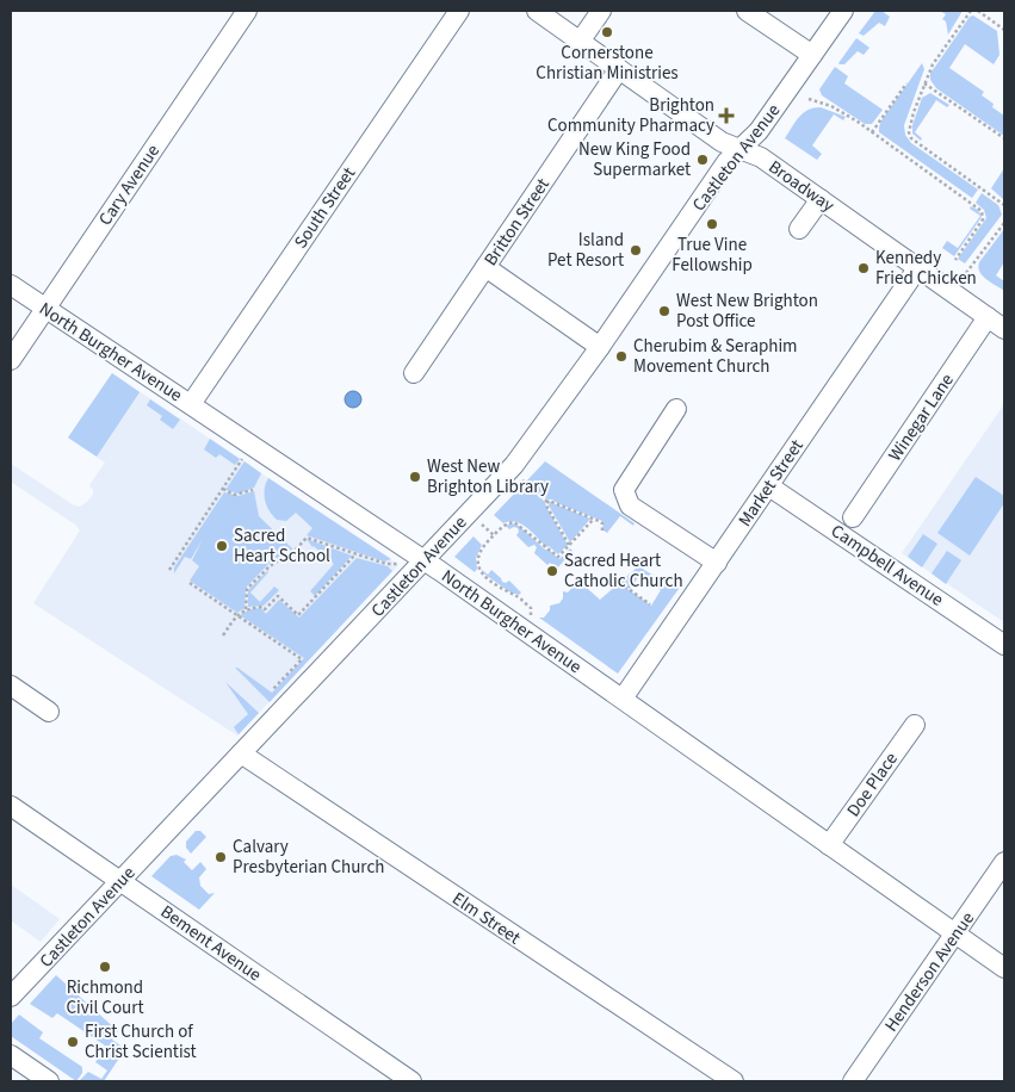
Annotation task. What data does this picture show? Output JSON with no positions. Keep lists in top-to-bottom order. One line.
{"streets":{"street":["Castleton Avenue","Cary Avenue","Broadway","South Street","Britton Street","North Burgher Avenue","Winegar Lane","Market Street","Campbell Avenue","Doe Place","Elm Street","Bement Avenue","Henderson Avenue"]},"crossings":[["Castleton Avenue","Broadway"],["Castleton Avenue","North Burgher Avenue"],["Castleton Avenue","Elm Street"],["Castleton Avenue","Bement Avenue"],["Cary Avenue","North Burgher Avenue"],["Broadway","Britton Street"],["Broadway","Winegar Lane"],["Broadway","Market Street"],["South Street","North Burgher Avenue"],["North Burgher Avenue","Market Street"],["North Burgher Avenue","Doe Place"],["North Burgher Avenue","Henderson Avenue"],["Market Street","Campbell Avenue"]],"places":{"other":["Cornerstone Christian Ministries","New King Food Supermarket","True Vine Fellowship","Island Pet Resort","Kennedy Fried Chicken","West New Brighton Post Office","Cherubim & Seraphim Movement Church","West New Brighton Library","Sacred Heart School","Sacred Heart Catholic Church","Calvary Presbyterian Church","Richmond Civil Court","First Church of Christ Scientist"],"health":["Brighton Community Pharmacy"]}}
